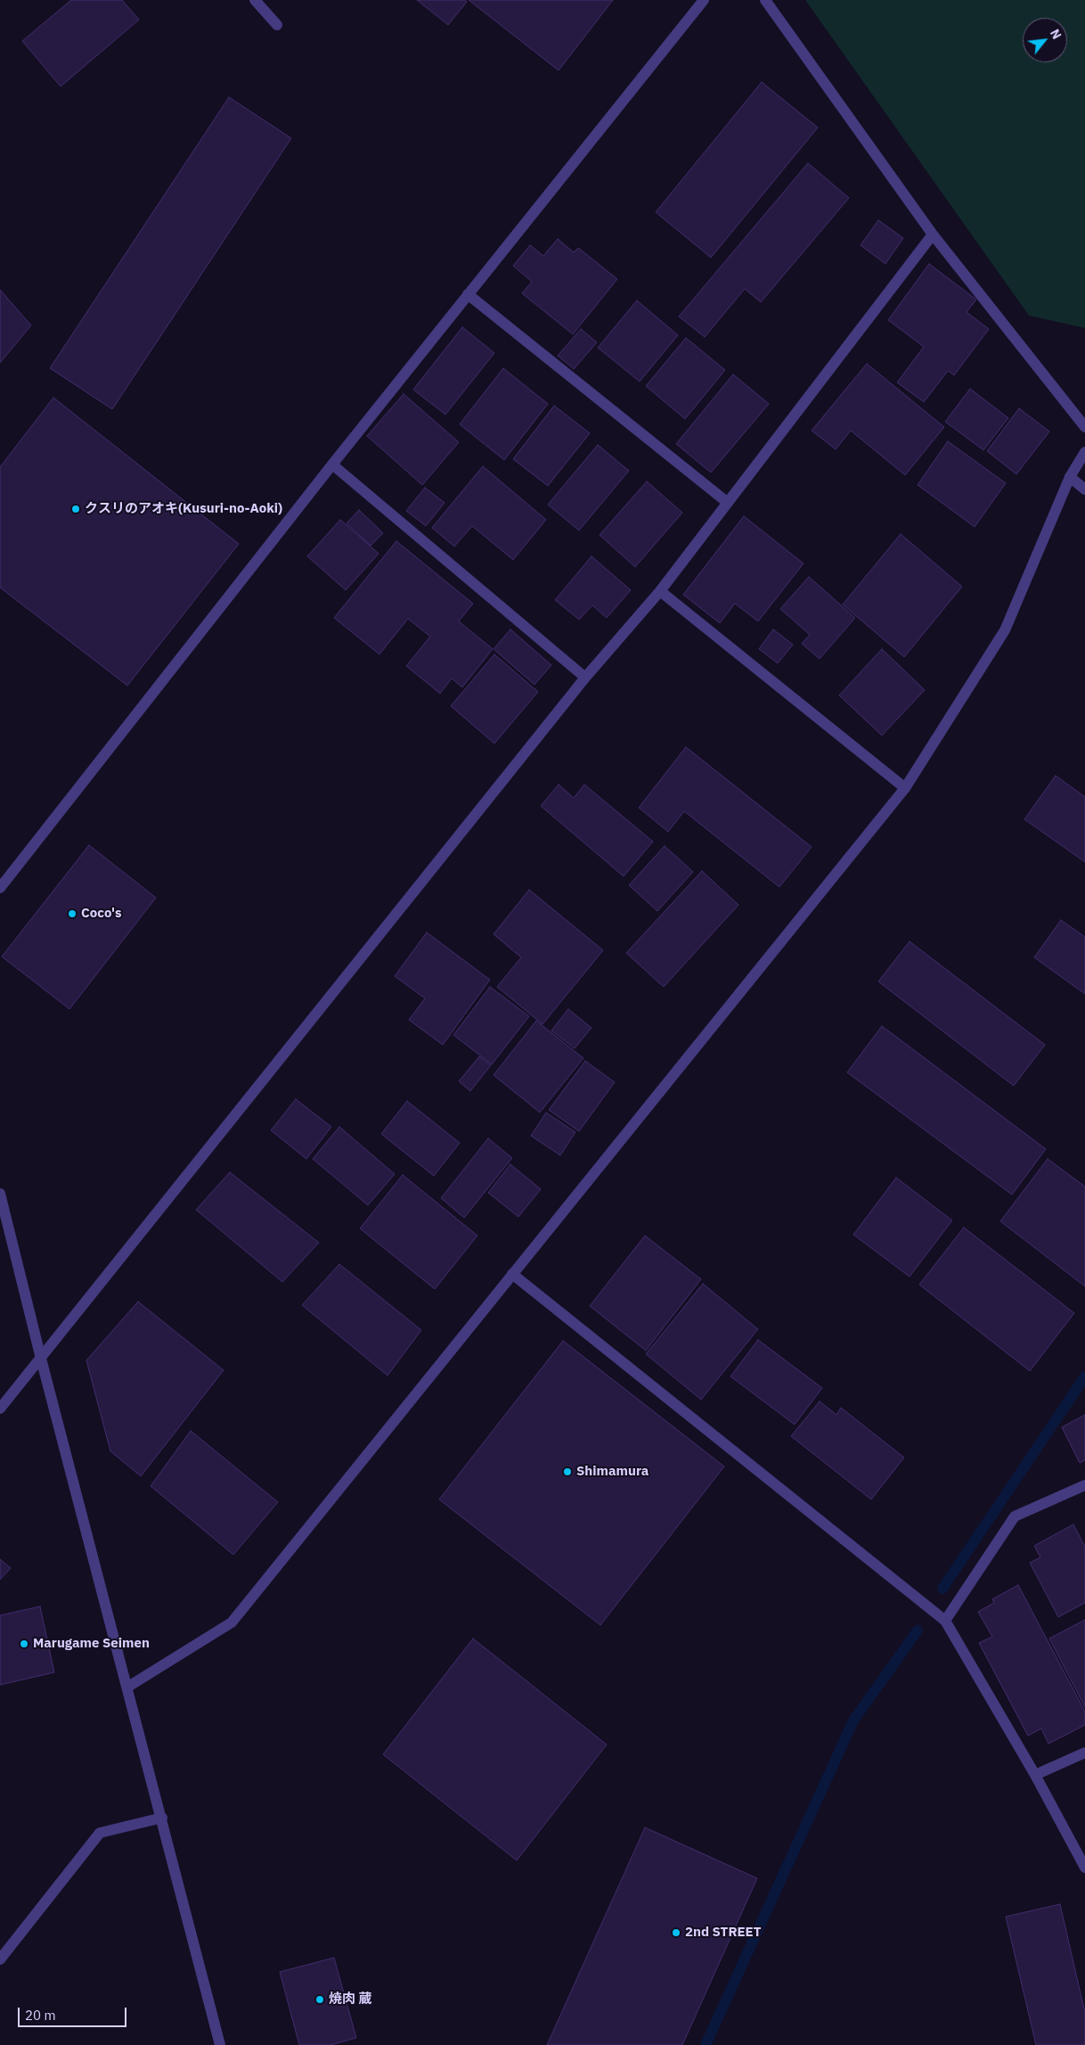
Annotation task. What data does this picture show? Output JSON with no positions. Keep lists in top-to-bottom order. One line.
{"places":["クスリのアオキ(Kusuri-no-Aoki)","Coco's","Shimamura","Marugame Seimen","2nd STREET","焼肉 蔵"],"scale_bar":"20 m","north":"top right"}
